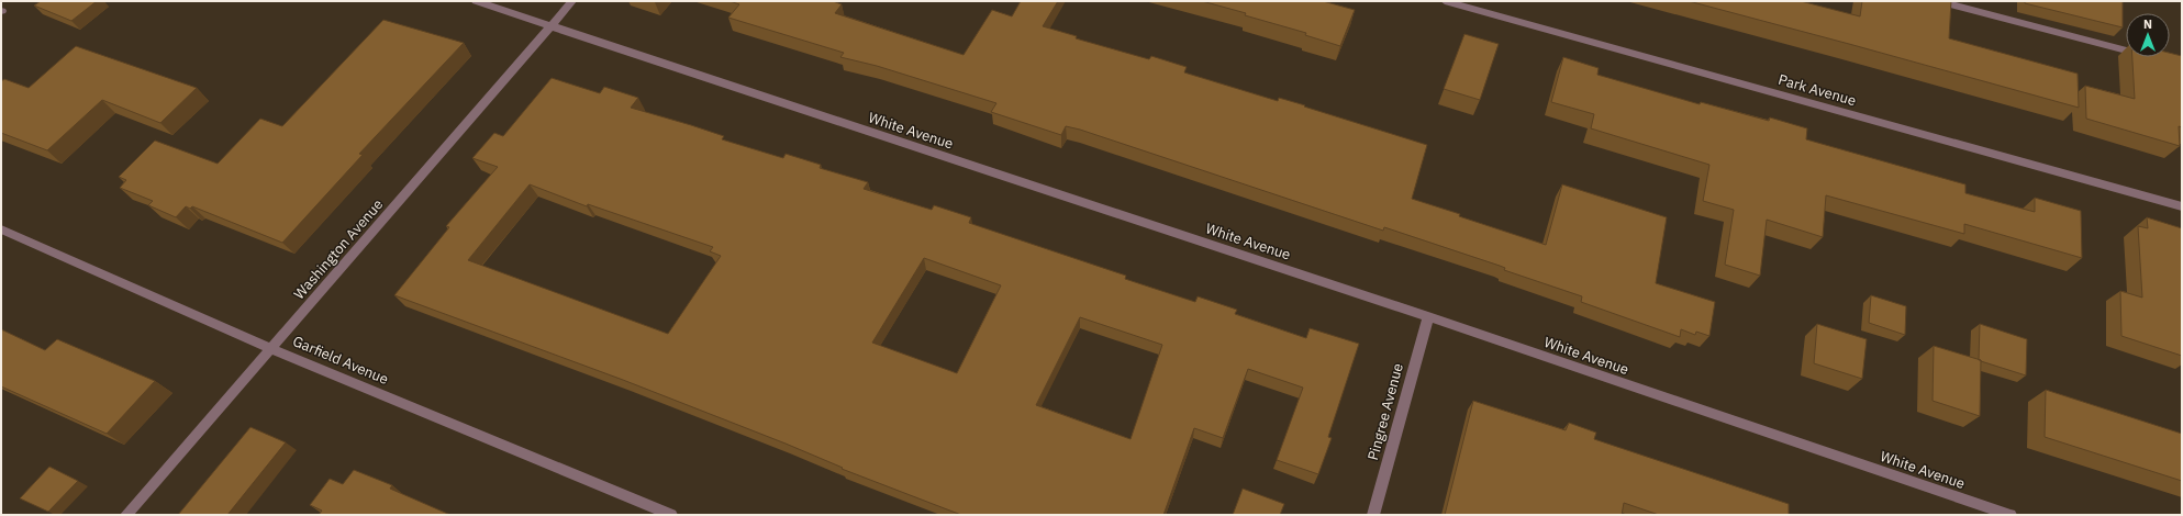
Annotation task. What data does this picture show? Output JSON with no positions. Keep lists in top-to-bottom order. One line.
{"streets":{"street":["Park Avenue","White Avenue","Washington Avenue","Garfield Avenue","Pingree Avenue"]},"crossings":[["White Avenue","Washington Avenue"],["White Avenue","Pingree Avenue"],["Washington Avenue","Garfield Avenue"]],"north":"top"}
